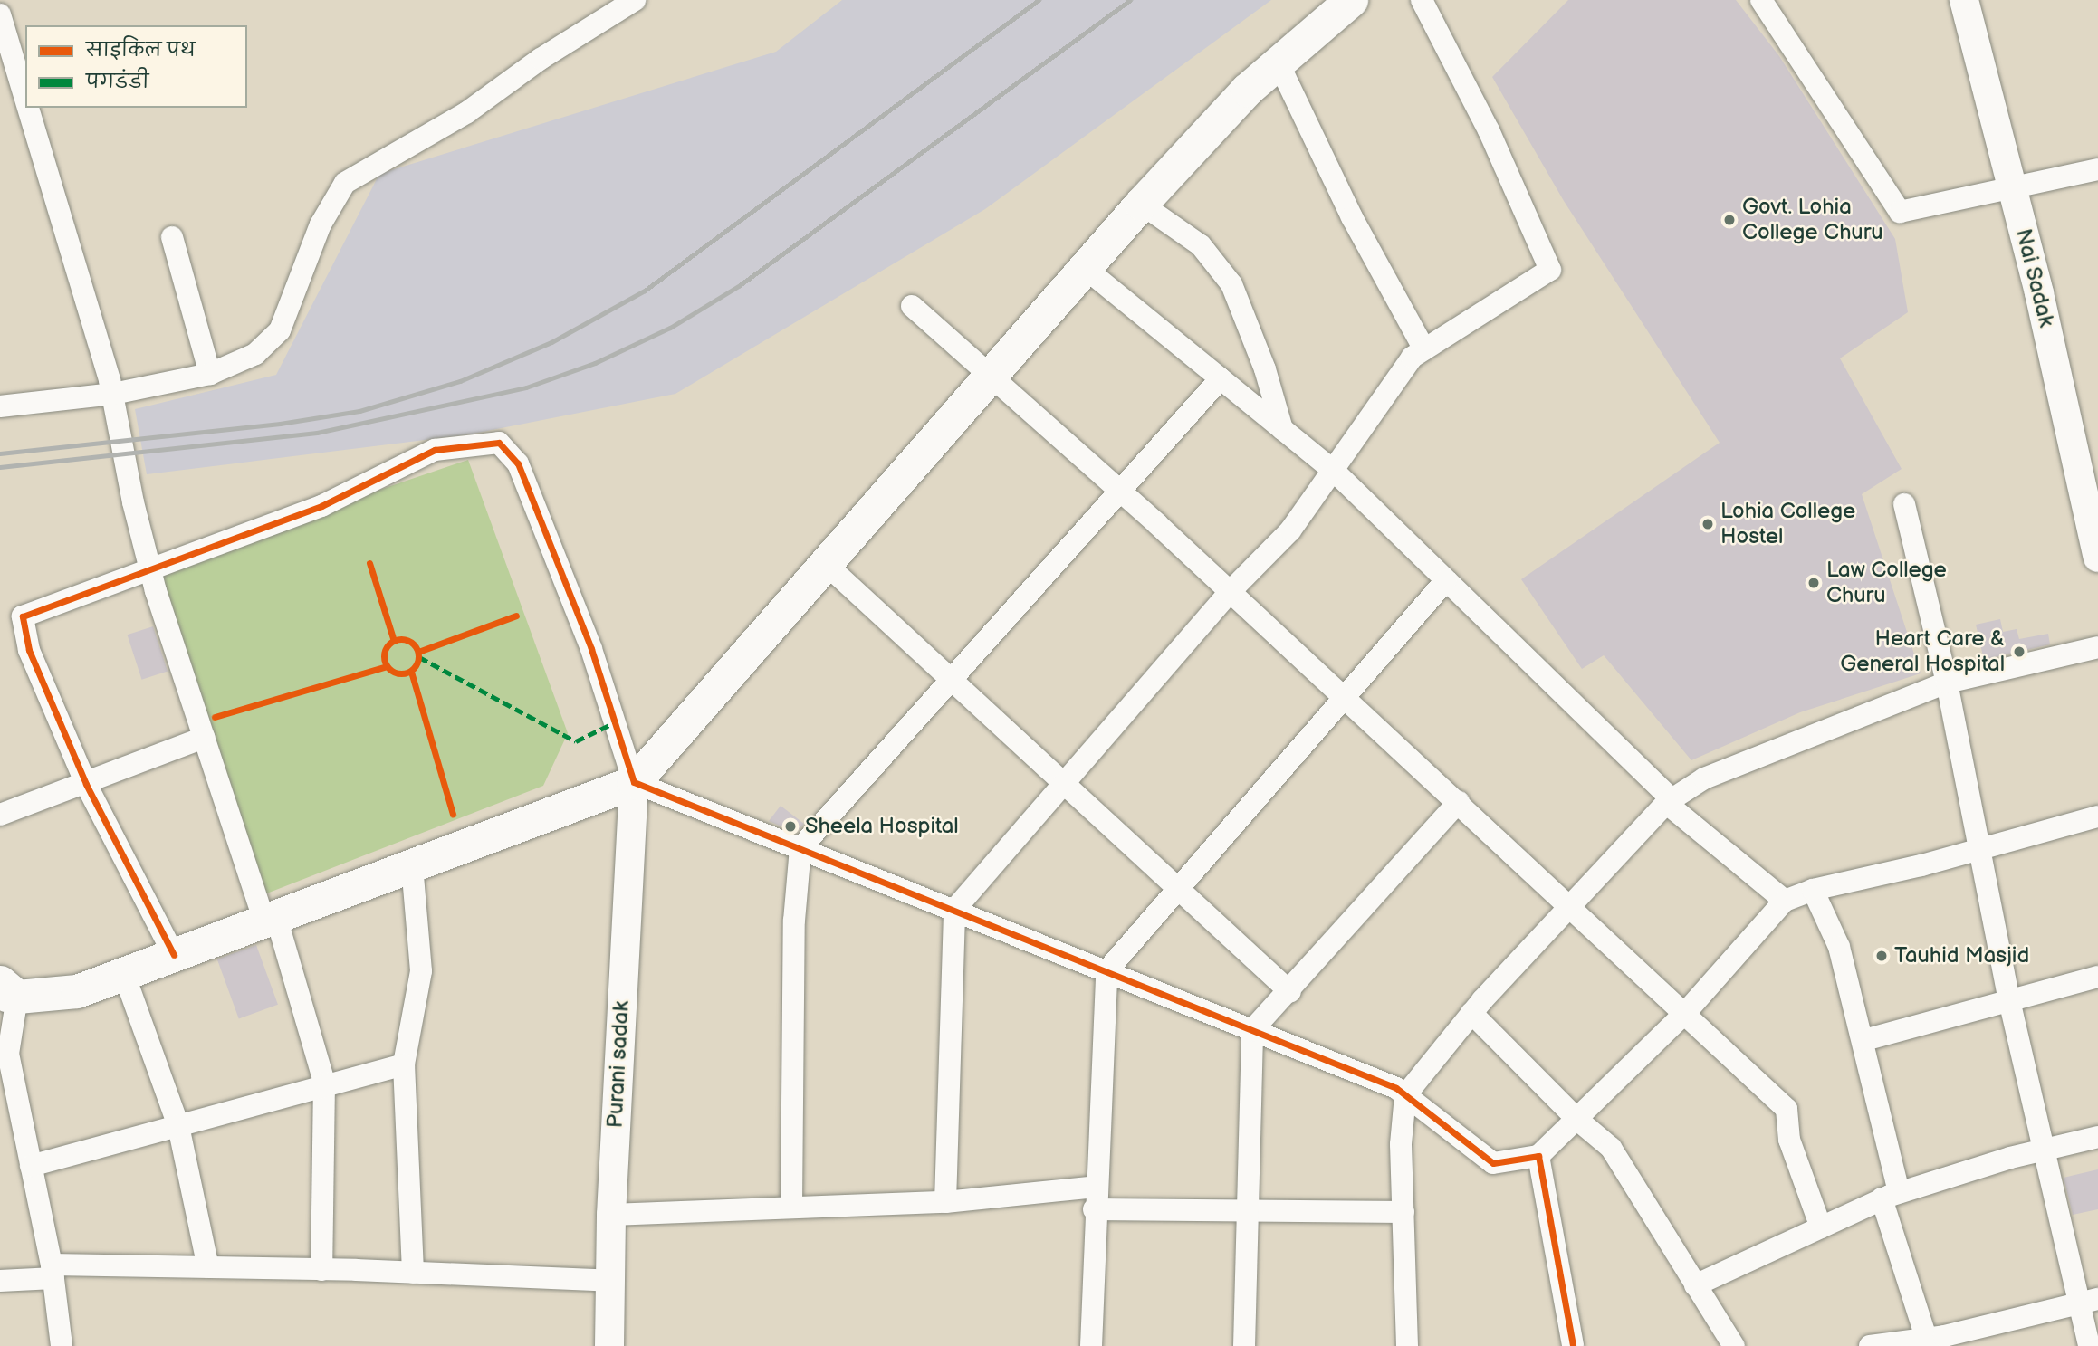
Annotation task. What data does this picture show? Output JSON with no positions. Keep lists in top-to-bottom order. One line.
{"streets":{"main road":["Nai Sadak","Purani sadak"]},"places":["Govt. Lohia College Churu","Lohia College Hostel","Law College Churu","Heart Care & General Hospital","Sheela Hospital","Tauhid Masjid"],"legend":["साइकिल पथ","पगडंडी"]}
